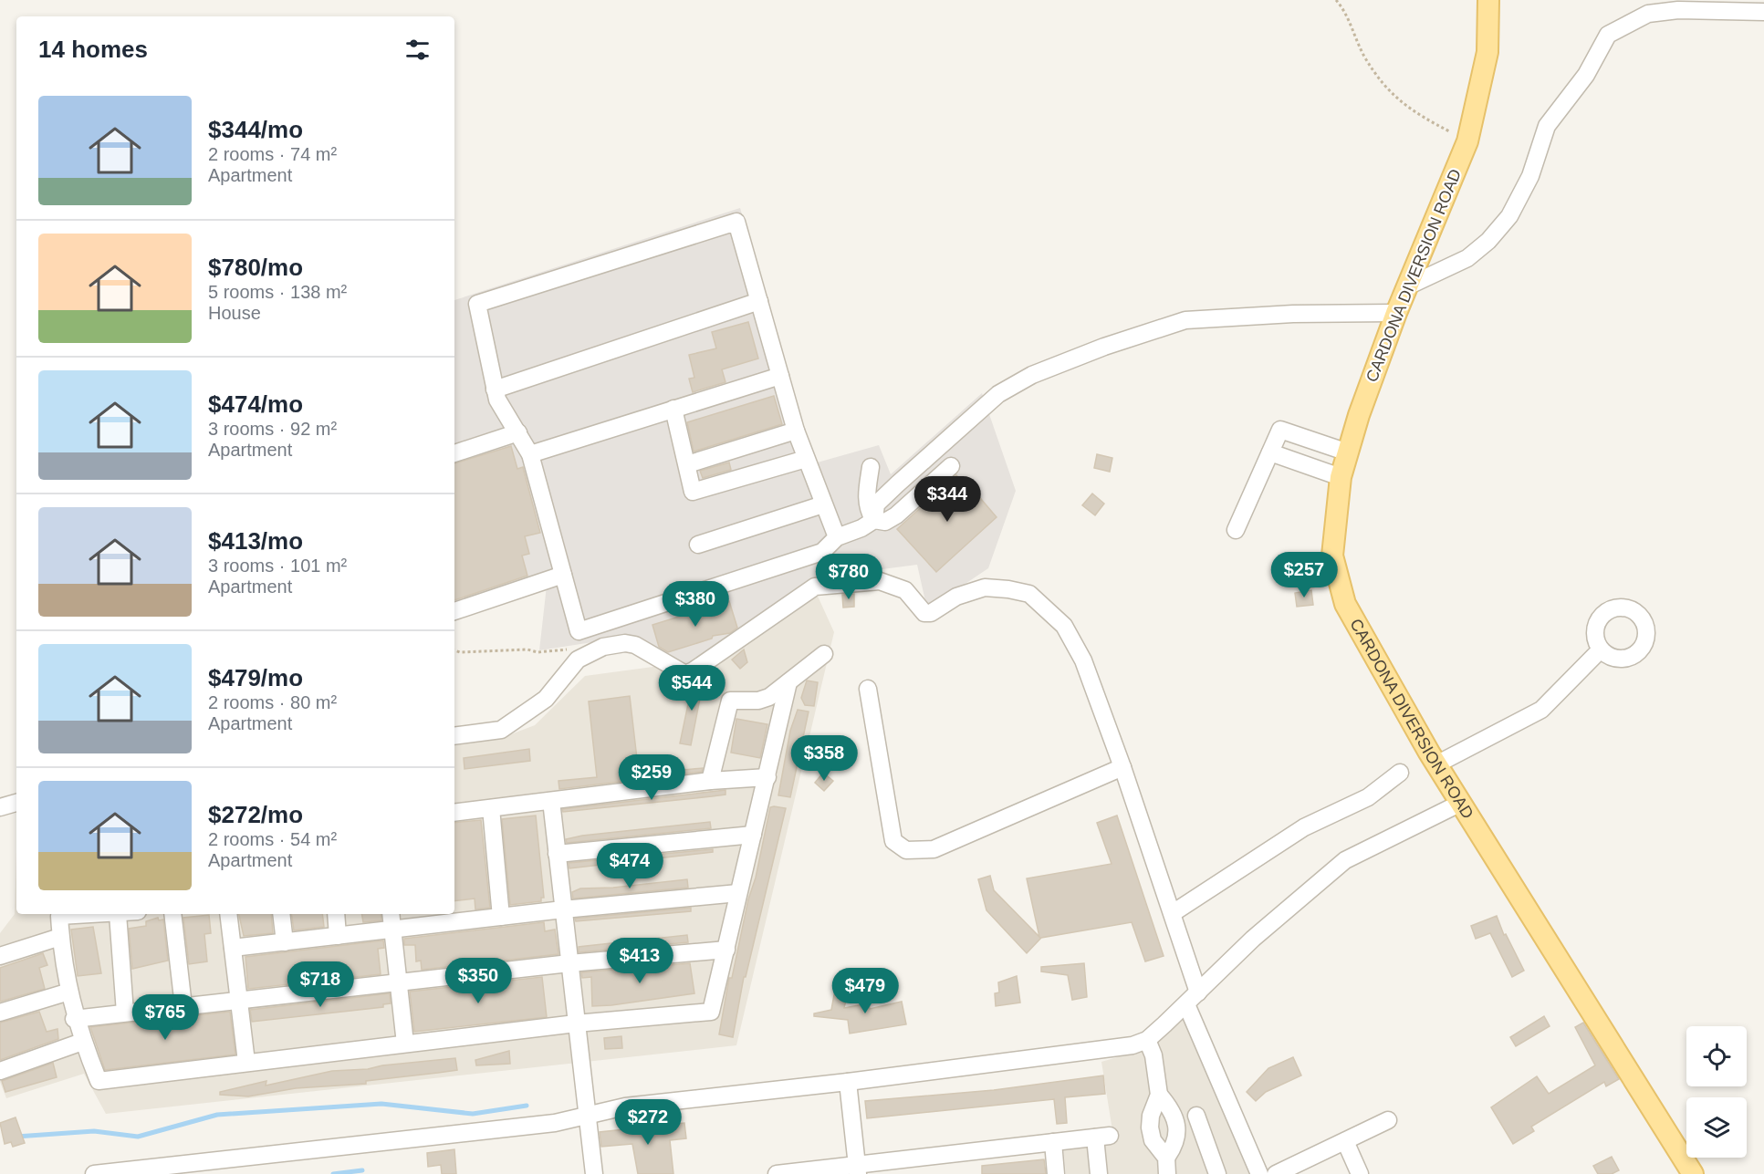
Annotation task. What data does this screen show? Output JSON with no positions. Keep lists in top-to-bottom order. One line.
{"streets":{"main road":["CARDONA DIVERSION ROAD"]},"page":{"heading":"14 homes","list":[{"name":"$344/mo","note":"2 rooms · 74 m² · Apartment"},{"name":"$780/mo","note":"5 rooms · 138 m² · House"},{"name":"$474/mo","note":"3 rooms · 92 m² · Apartment"},{"name":"$413/mo","note":"3 rooms · 101 m² · Apartment"},{"name":"$479/mo","note":"2 rooms · 80 m² · Apartment"},{"name":"$272/mo","note":"2 rooms · 54 m² · Apartment"}],"price":["$344","$257","$780","$380","$544","$358","$259","$474","$413","$350","$718","$479","$765","$272"]}}
